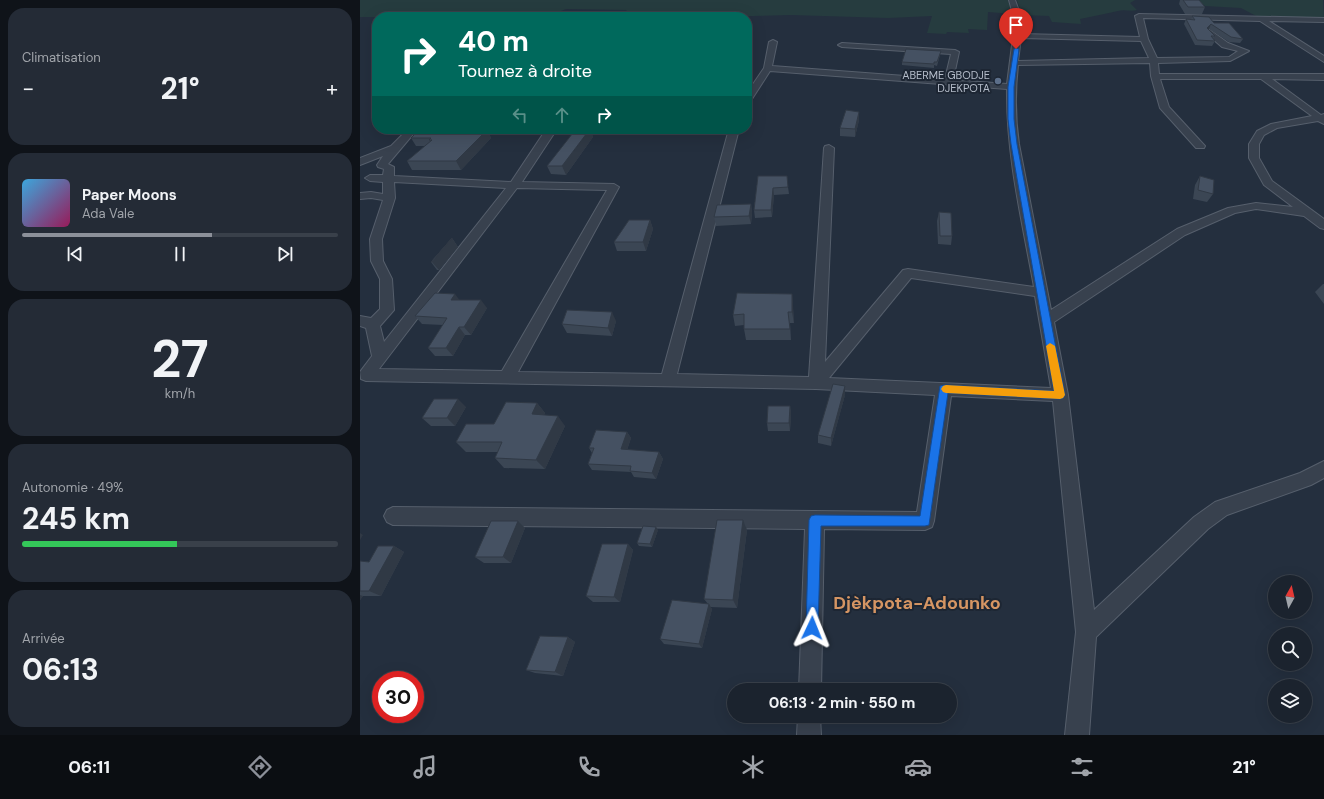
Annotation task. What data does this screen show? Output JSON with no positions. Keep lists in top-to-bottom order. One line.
{"districts":["Djèkpota-Adounko"],"places":["ABERME GBODJE DJEKPOTA"],"north":"top","page":{"tile":["Climatisation",["27","km/h"],["Autonomie · 49%","245 km"],["Arrivée","06:13"]],"turn":["40 m","Tournez à droite"],"heat":["−","21°","+"],"song":["Paper Moons","Ada Vale"],"limit":"30","trip":"06:13 · 2 min · 550 m","tabs":["06:11","21°"]}}
